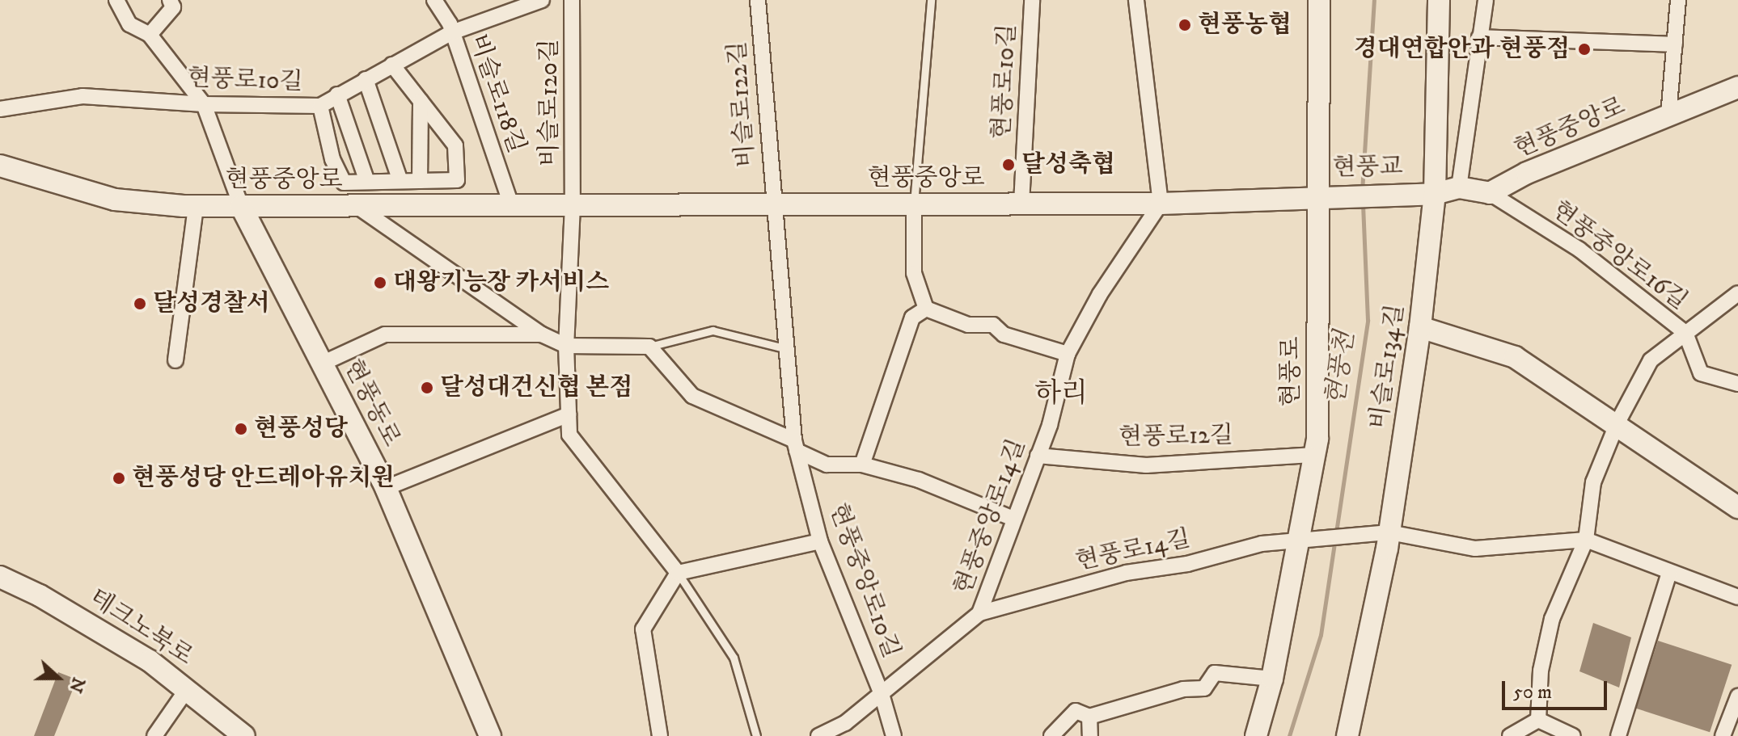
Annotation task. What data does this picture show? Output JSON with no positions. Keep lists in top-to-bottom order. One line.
{"streets":{"street":["현풍로10길","비슬로118길","비슬로120길","비슬로122길","현풍중앙로","현풍교","현풍중앙로16길","비슬로134길","현풍로","현풍동로","현풍로12길","현풍중앙로14길","현풍로14길","현풍중앙로10길","테크노북로"]},"crossings":[["현풍로10길","비슬로118길"],["현풍로10길","현풍중앙로"],["비슬로118길","현풍중앙로"],["비슬로120길","현풍중앙로"],["비슬로122길","현풍중앙로"],["비슬로122길","현풍중앙로10길"],["현풍중앙로","현풍교"],["현풍중앙로","현풍중앙로16길"],["현풍중앙로","현풍로"],["현풍중앙로","현풍동로"],["현풍중앙로","현풍중앙로14길"],["현풍중앙로","현풍중앙로10길"],["현풍교","비슬로134길"],["현풍교","현풍로"],["비슬로134길","현풍로14길"],["현풍로","현풍로12길"],["현풍로","현풍로14길"],["현풍로12길","현풍중앙로14길"],["현풍중앙로14길","현풍로14길"],["현풍중앙로14길","현풍중앙로10길"]],"districts":["하리"],"water":["현풍천"],"places":["현풍농협","경대연합안과 현풍점","달성축협","대왕기능장 카서비스","달성경찰서","달성대건신협 본점","현풍성당","현풍성당 안드레아유치원"],"scale_bar":"50 m","north":"right"}
